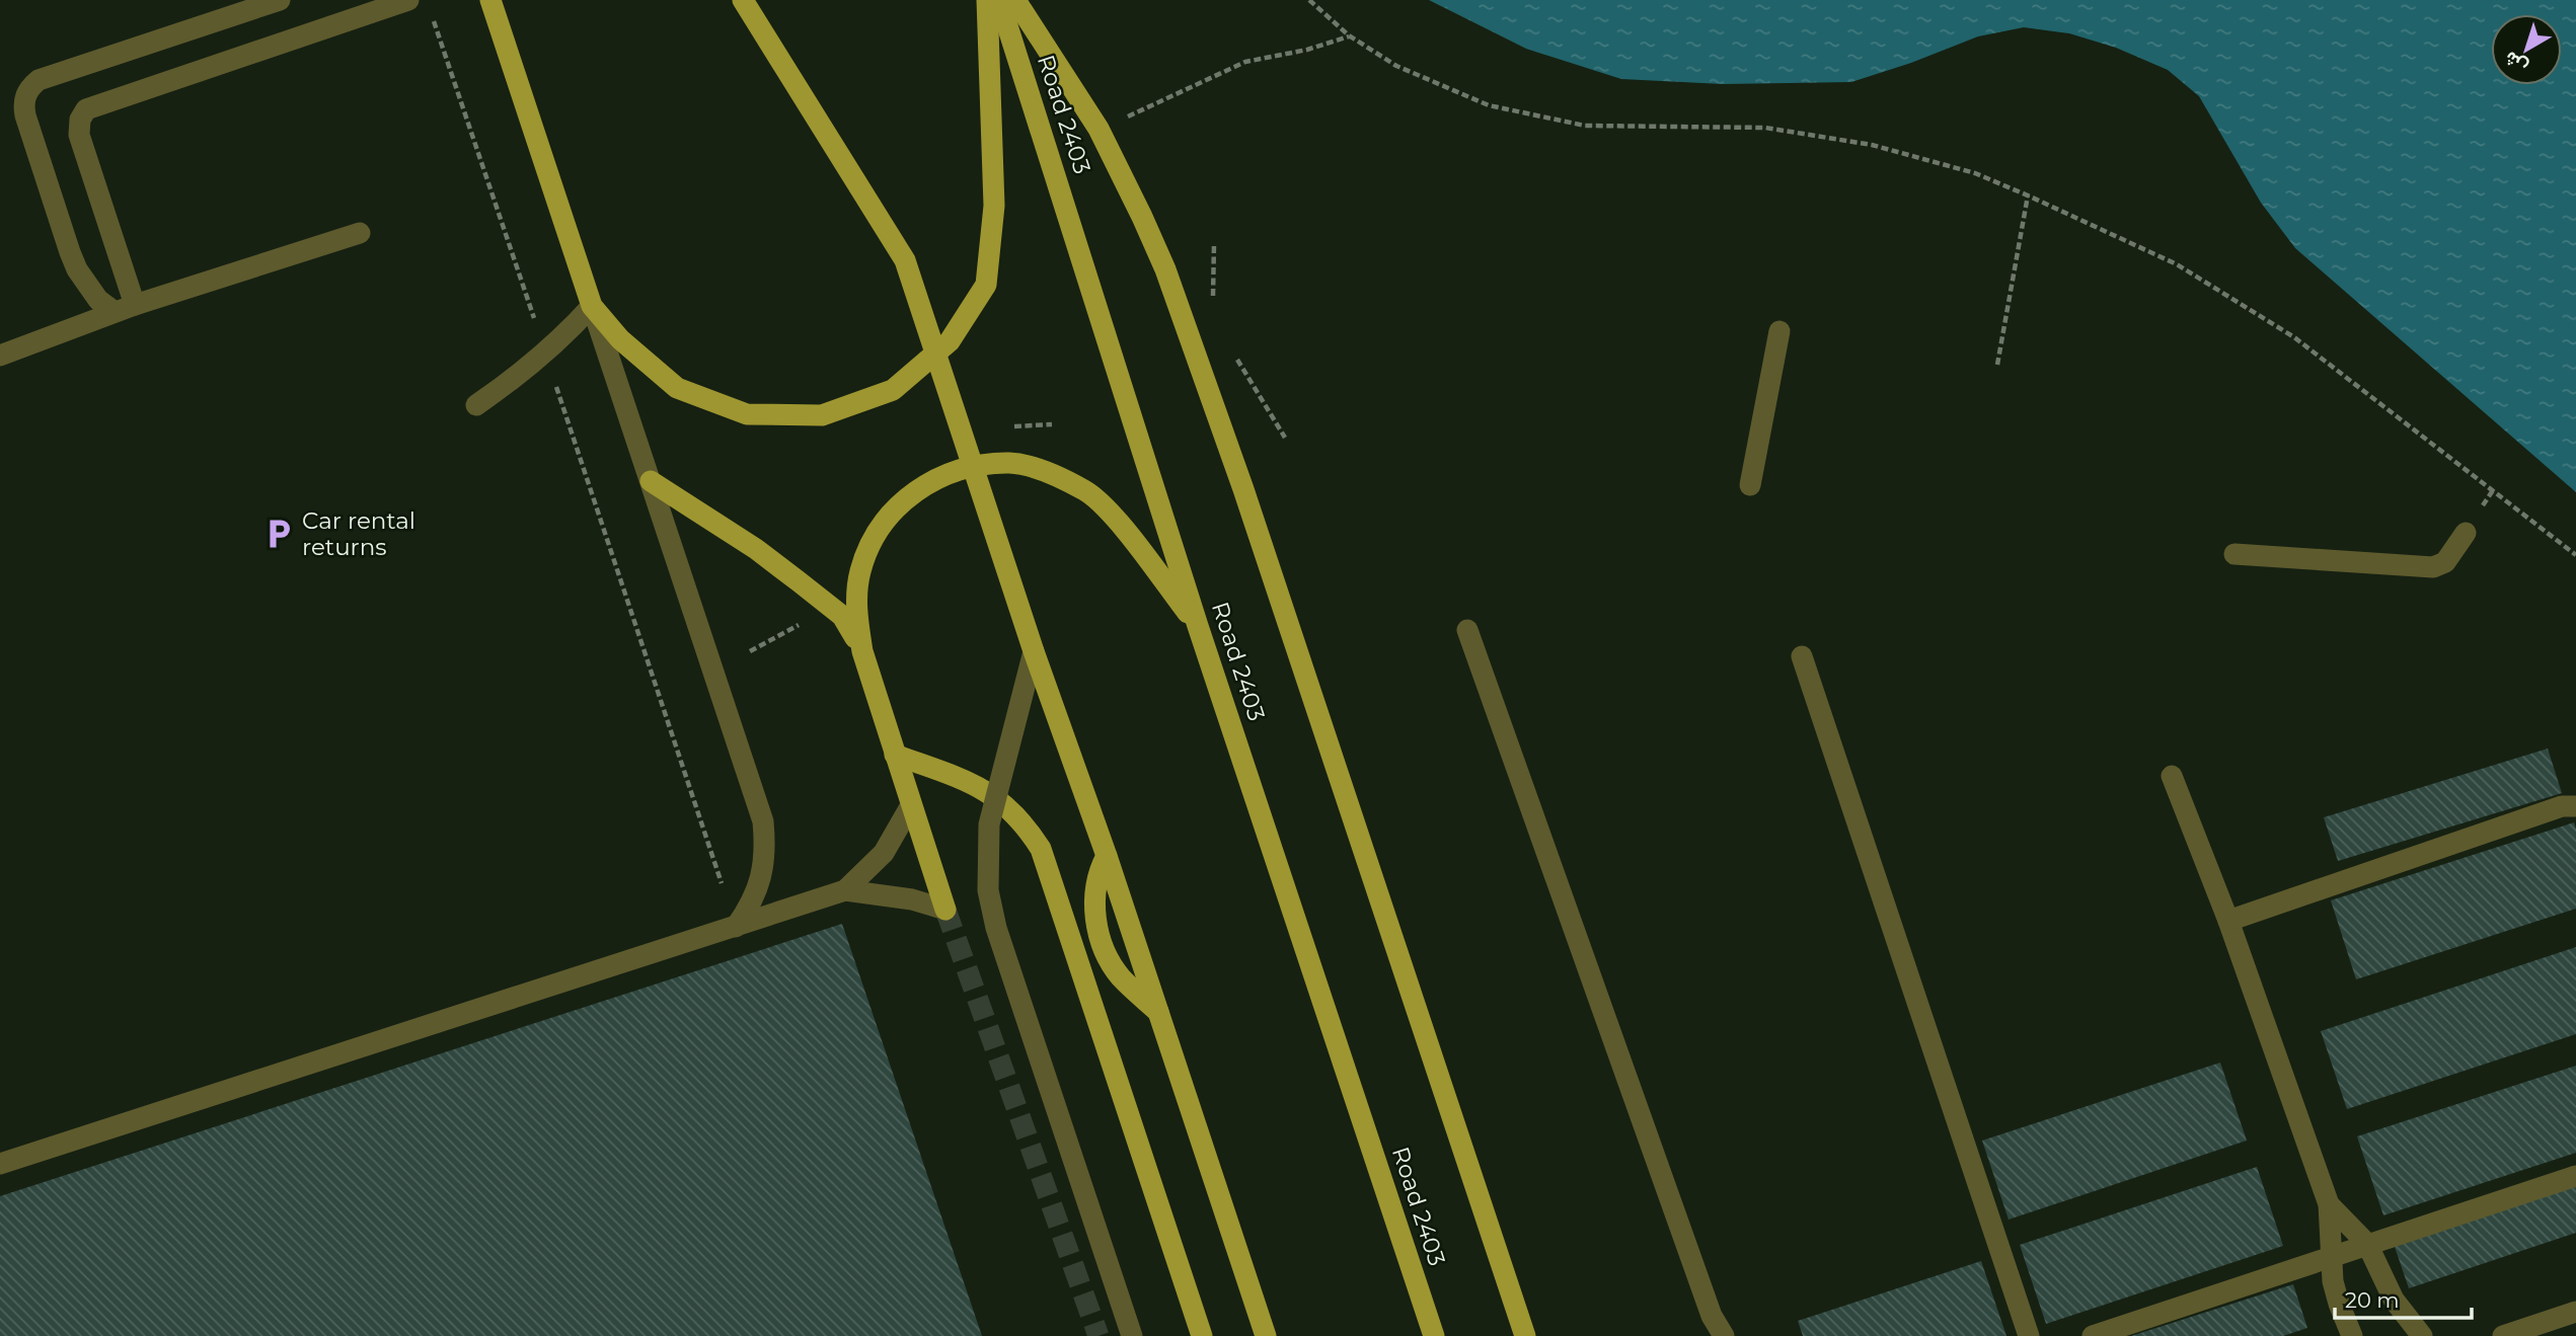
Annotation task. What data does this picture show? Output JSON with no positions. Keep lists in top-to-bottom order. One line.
{"streets":{"main road":["Road 2403"]},"places":{"parking":["Car rental returns"]},"scale_bar":"20 m","north":"bottom left"}
